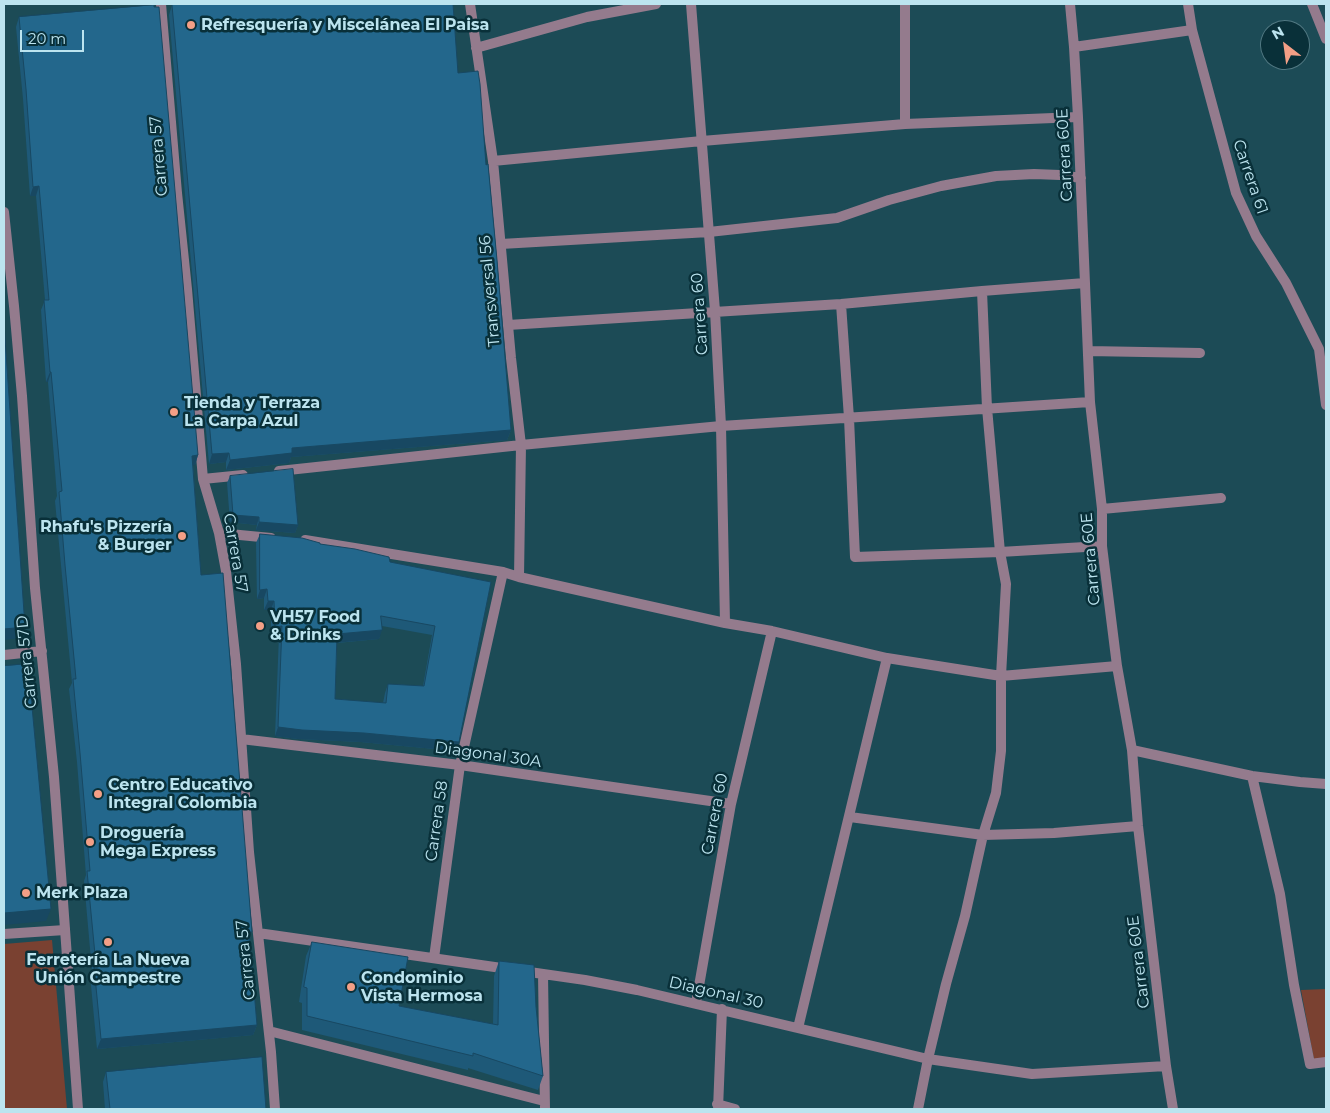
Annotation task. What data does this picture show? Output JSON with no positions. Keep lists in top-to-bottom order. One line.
{"streets":{"street":["Carrera 60E","Carrera 57","Carrera 61","Transversal 56","Carrera 60","Carrera 57D","Diagonal 30A","Carrera 58","Diagonal 30"]},"crossings":[["Carrera 60E","Diagonal 30"],["Carrera 57","Diagonal 30A"],["Carrera 57","Diagonal 30"],["Carrera 60","Diagonal 30A"],["Carrera 60","Diagonal 30"],["Diagonal 30A","Carrera 58"],["Carrera 58","Diagonal 30"]],"places":["Refresquería y Miscelánea El Paisa","Tienda y Terraza La Carpa Azul","Rhafu's Pizzería & Burger","VH57 Food & Drinks","Centro Educativo Integral Colombia","Droguería Mega Express","Merk Plaza","Ferretería La Nueva Unión Campestre","Condominio Vista Hermosa"],"scale_bar":"20 m","north":"top left"}
